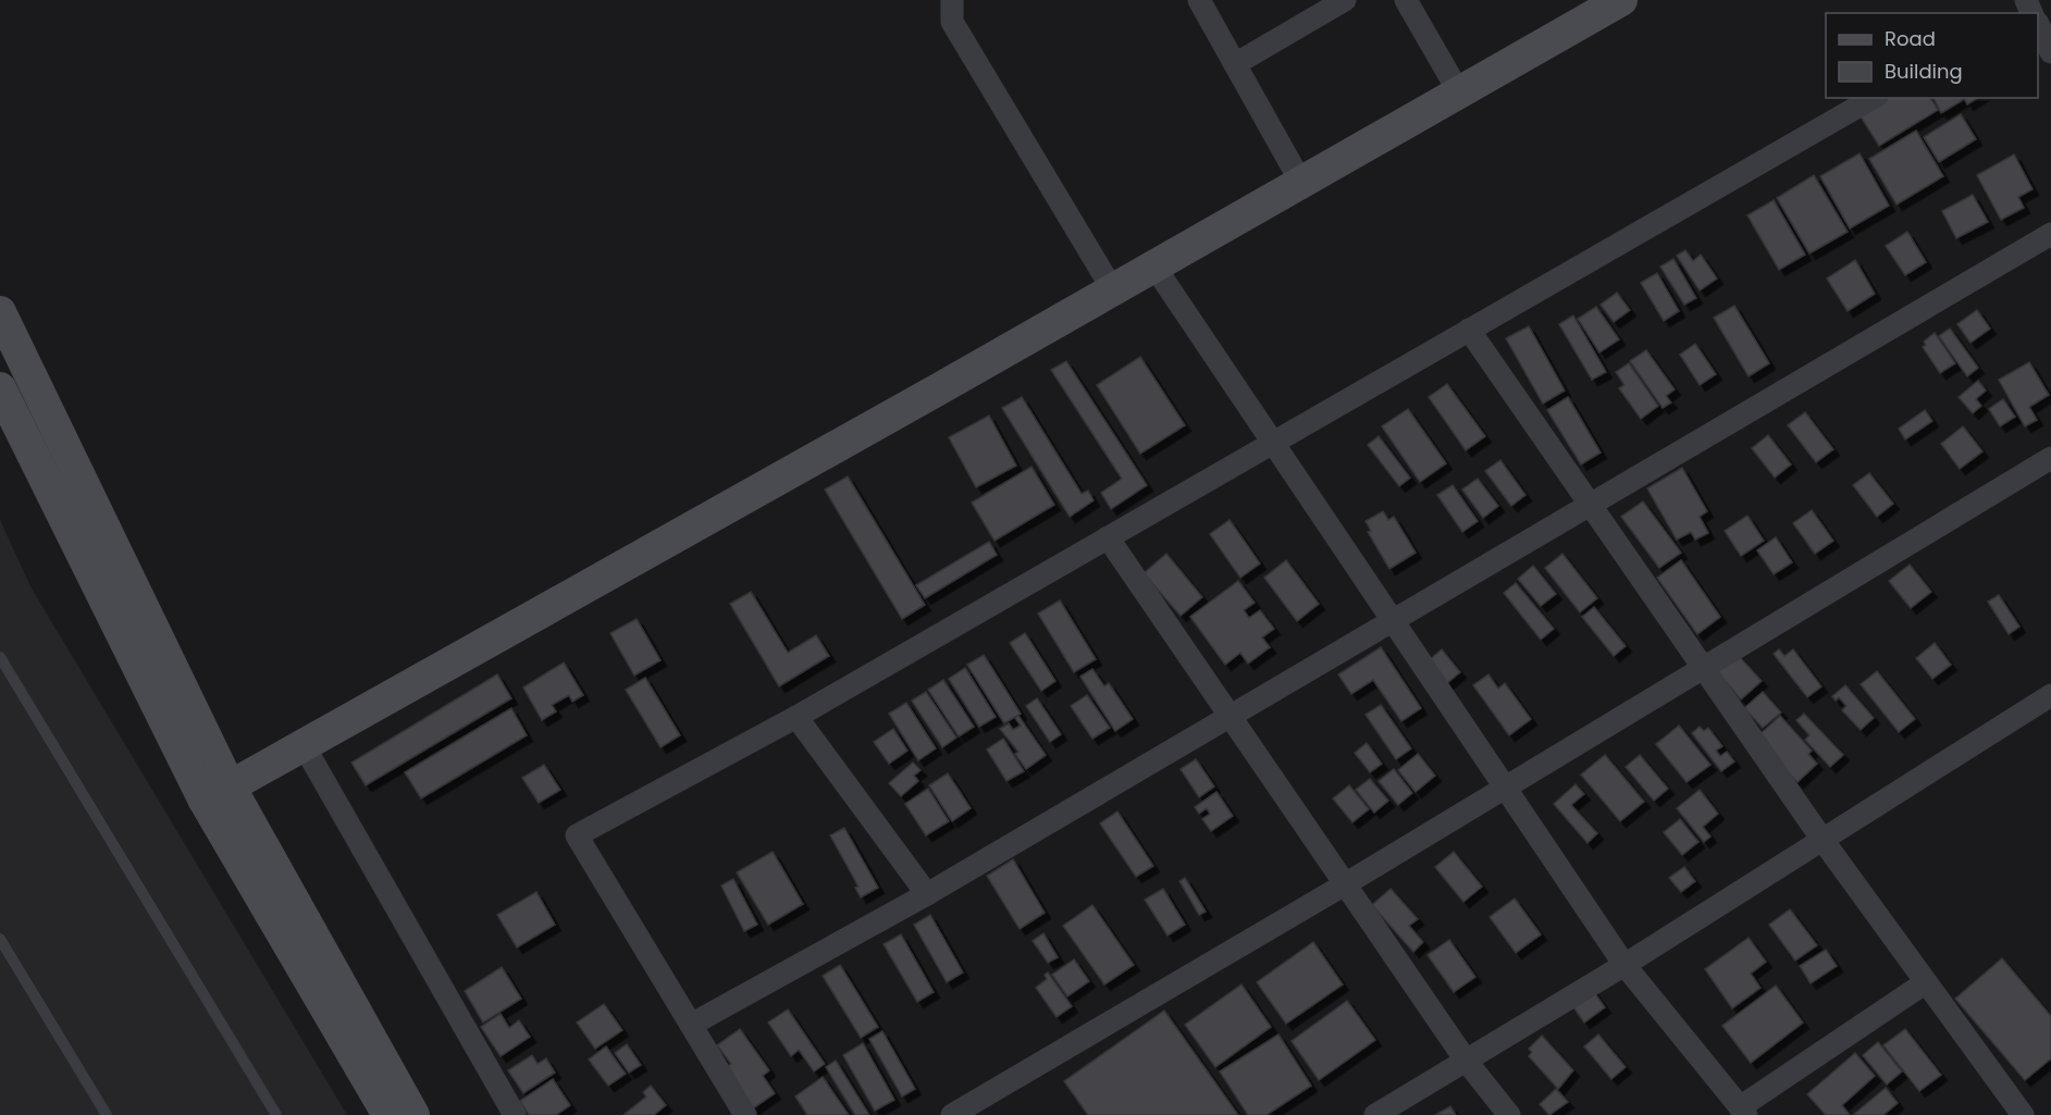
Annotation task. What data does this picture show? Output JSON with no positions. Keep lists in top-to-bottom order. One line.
{"legend":["Road","Building"]}
